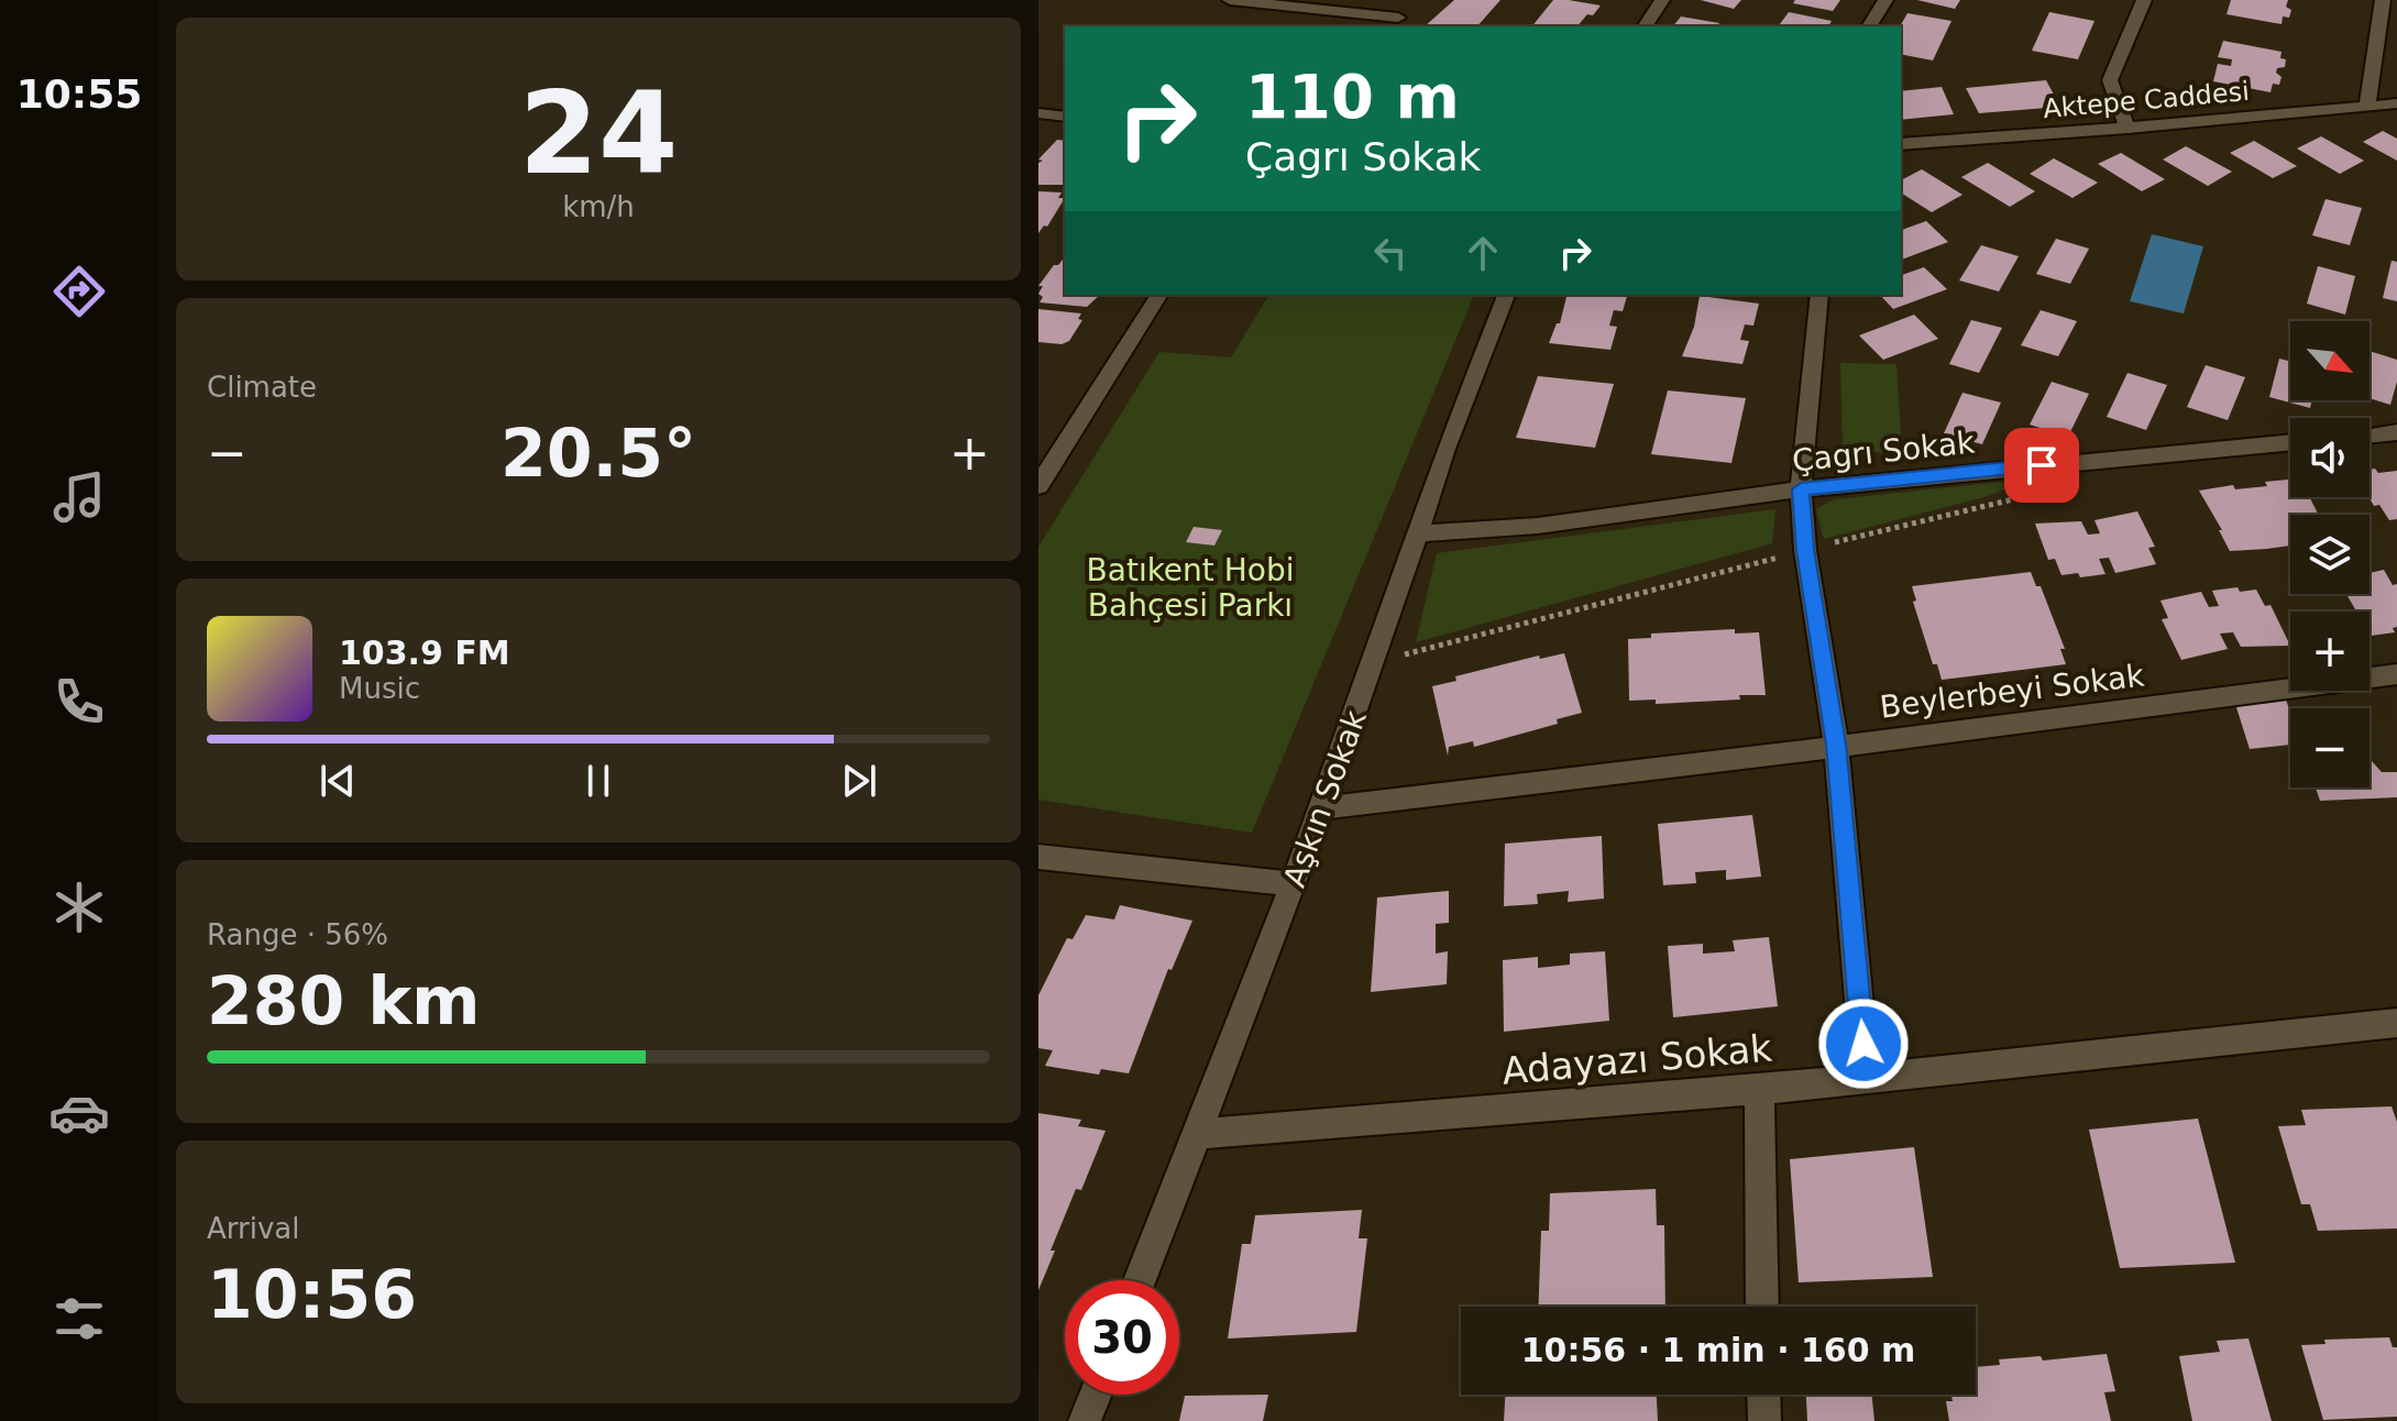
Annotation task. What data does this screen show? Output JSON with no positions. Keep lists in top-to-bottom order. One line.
{"streets":{"street":["Aktepe Caddesi","Çagrı Sokak","Beylerbeyi Sokak","Aşkın Sokak","Adayazı Sokak"]},"crossings":[["Çagrı Sokak","Aşkın Sokak"],["Beylerbeyi Sokak","Aşkın Sokak"],["Aşkın Sokak","Adayazı Sokak"]],"parks":["Batıkent Hobi Bahçesi Parkı"],"north":"bottom right","page":{"tabs":"10:55","tile":[["24","km/h"],"Climate",["Range · 56%","280 km"],["Arrival","10:56"]],"turn":["110 m","Çagrı Sokak"],"map_buttons":["+","−"],"heat":["−","20.5°","+"],"song":["103.9 FM","Music"],"limit":"30","trip":"10:56 · 1 min · 160 m"}}
